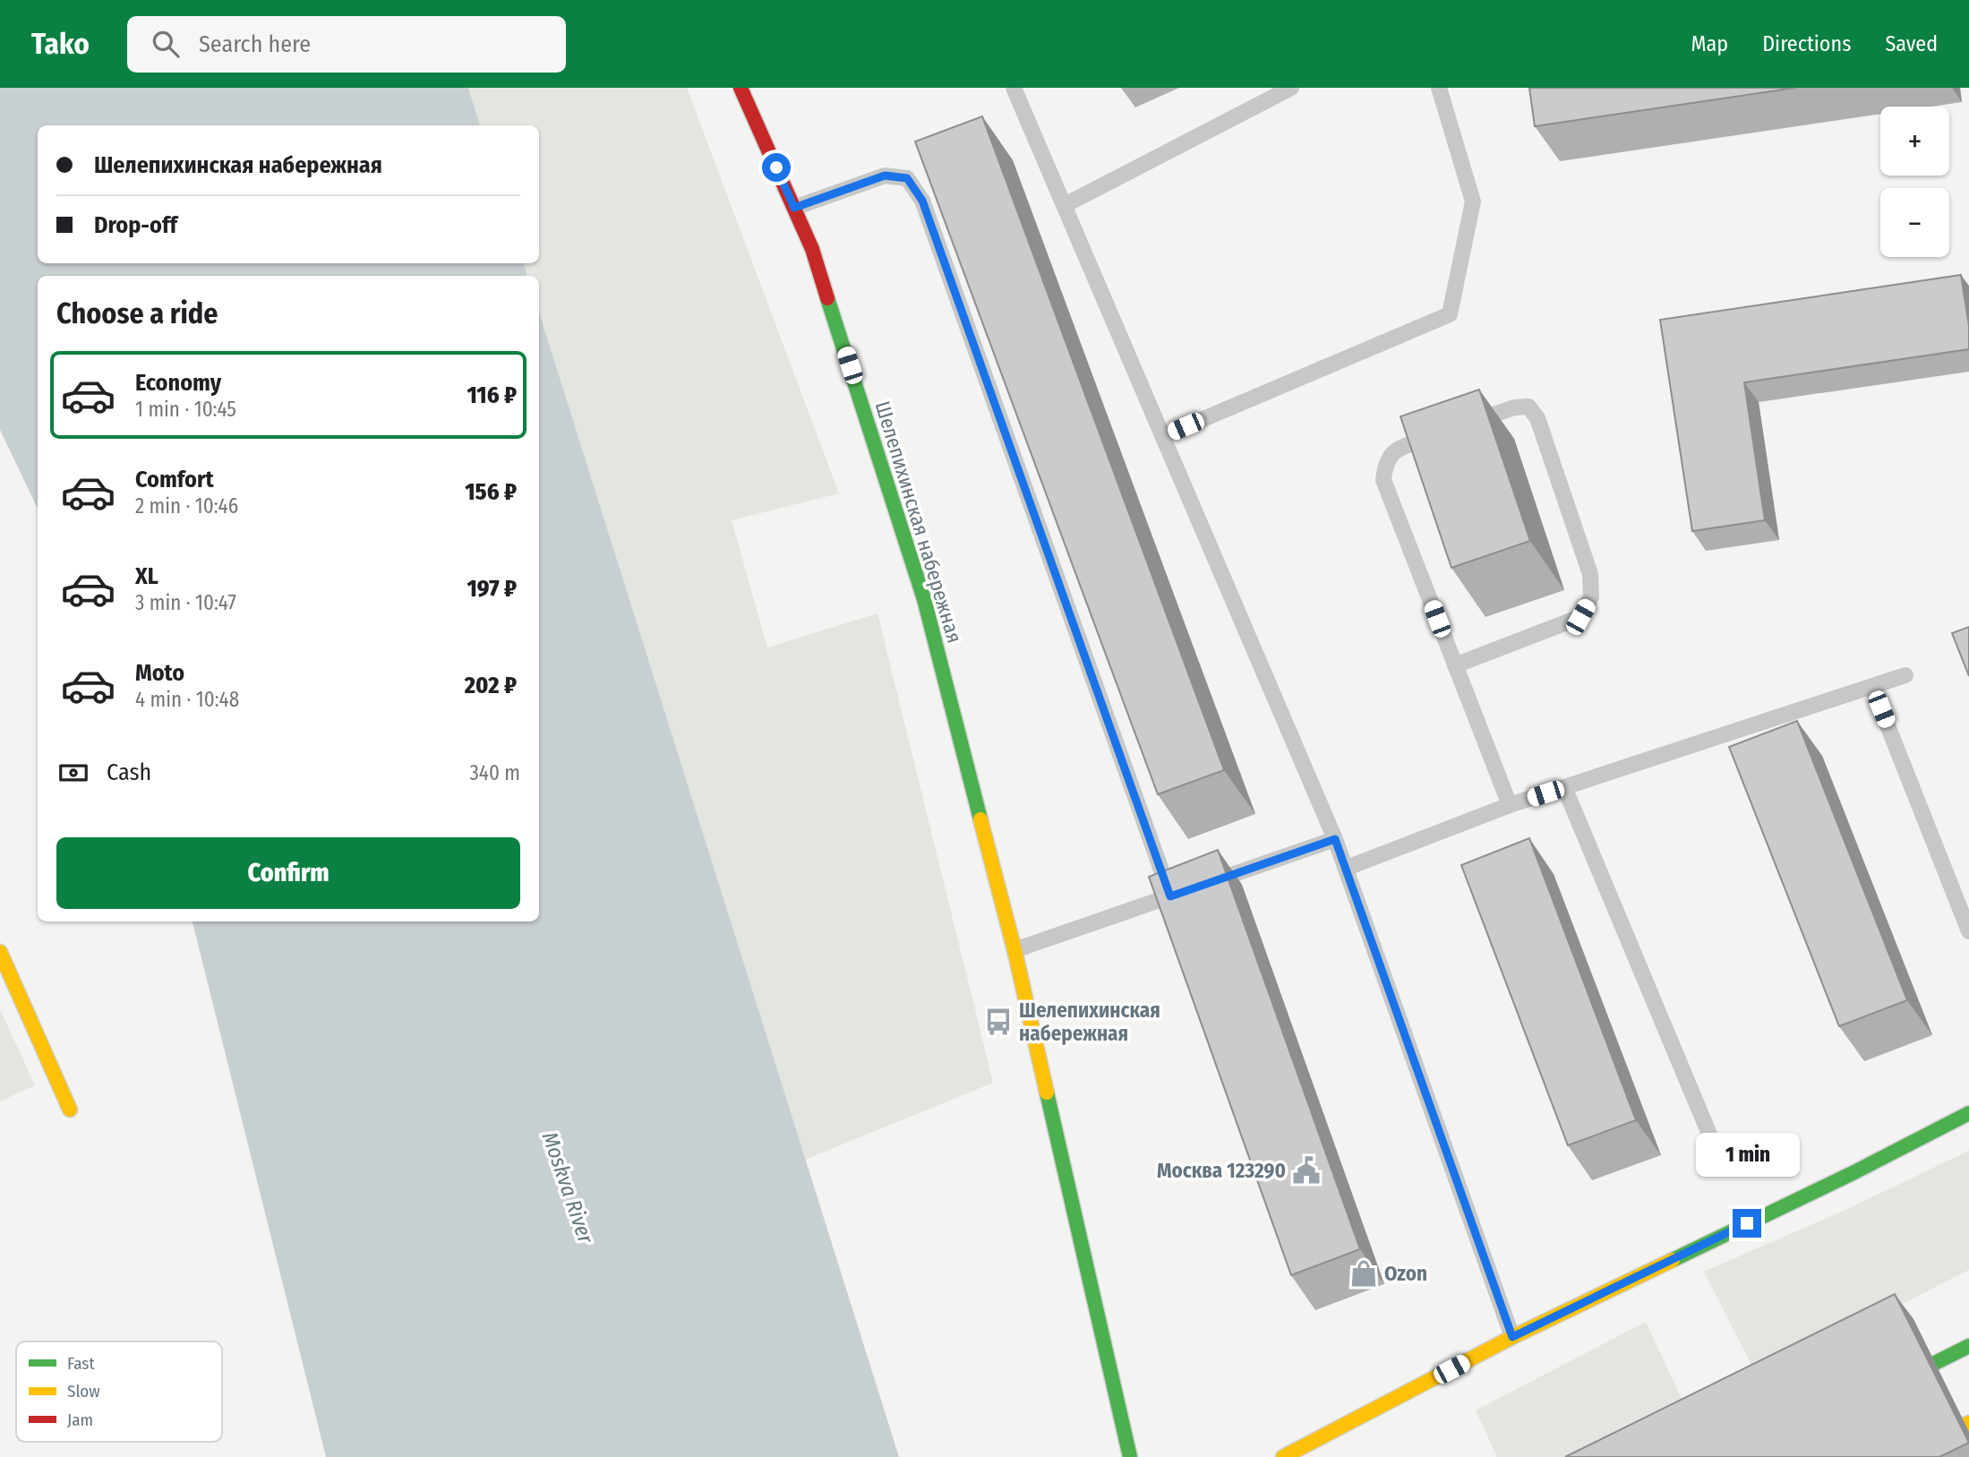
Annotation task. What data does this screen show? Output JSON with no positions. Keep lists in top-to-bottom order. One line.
{"streets":{"street":["Шелепихинская набережная"]},"water":["Moskva River"],"places":{"bus stop":["Шелепихинская набережная"],"public building":["Москва 123290"],"shop":["Ozon"]},"legend":["Fast","Slow","Jam"],"page":{"header":"Tako","search":"Search here","nav":["Map","Directions","Saved"],"map_buttons":["+","−"],"banner":["Шелепихинская набережная","Drop-off"],"heading":"Choose a ride","list":[{"name":"Economy","note":"1 min · 10:45","value":"116 ₽"},{"name":"Comfort","note":"2 min · 10:46","value":"156 ₽"},{"name":"XL","note":"3 min · 10:47","value":"197 ₽"},{"name":"Moto","note":"4 min · 10:48","value":"202 ₽"}],"pay":["Cash","340 m"],"buttons":"Confirm","bubble":"1 min"}}
